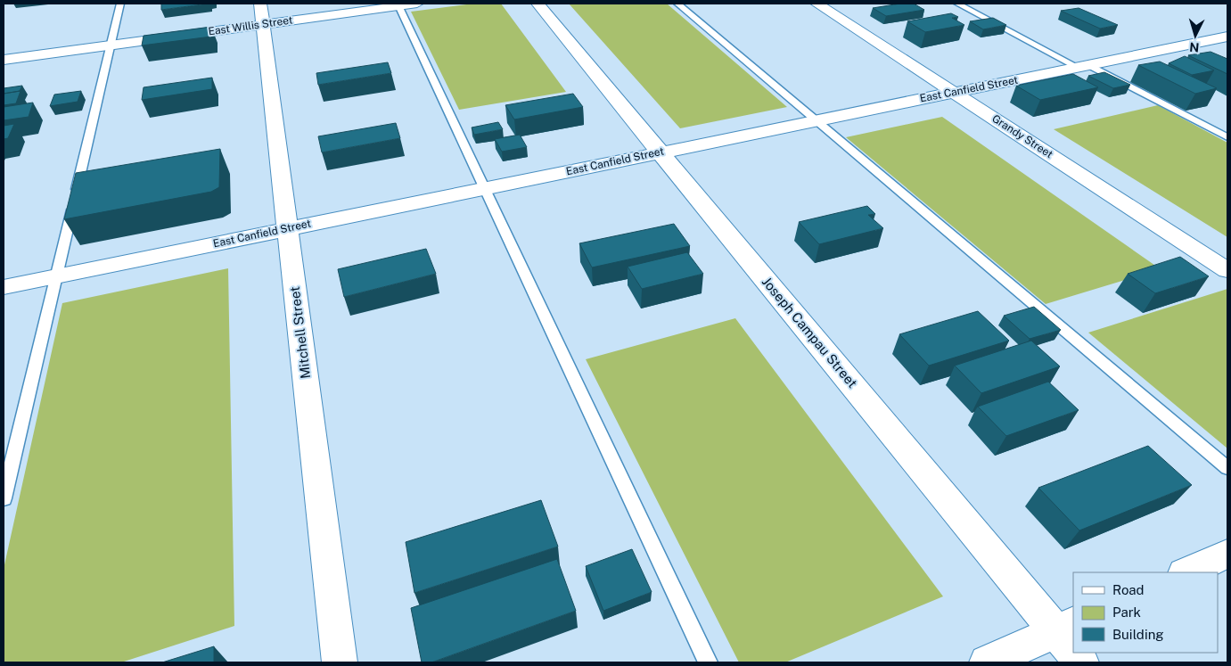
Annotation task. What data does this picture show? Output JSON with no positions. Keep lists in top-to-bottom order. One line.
{"streets":{"street":["East Willis Street","East Canfield Street","Grandy Street","Mitchell Street","Joseph Campau Street"]},"crossings":[["East Willis Street","Mitchell Street"],["East Canfield Street","Grandy Street"],["East Canfield Street","Mitchell Street"],["East Canfield Street","Joseph Campau Street"]],"legend":["Road","Park","Building"],"north":"bottom"}
